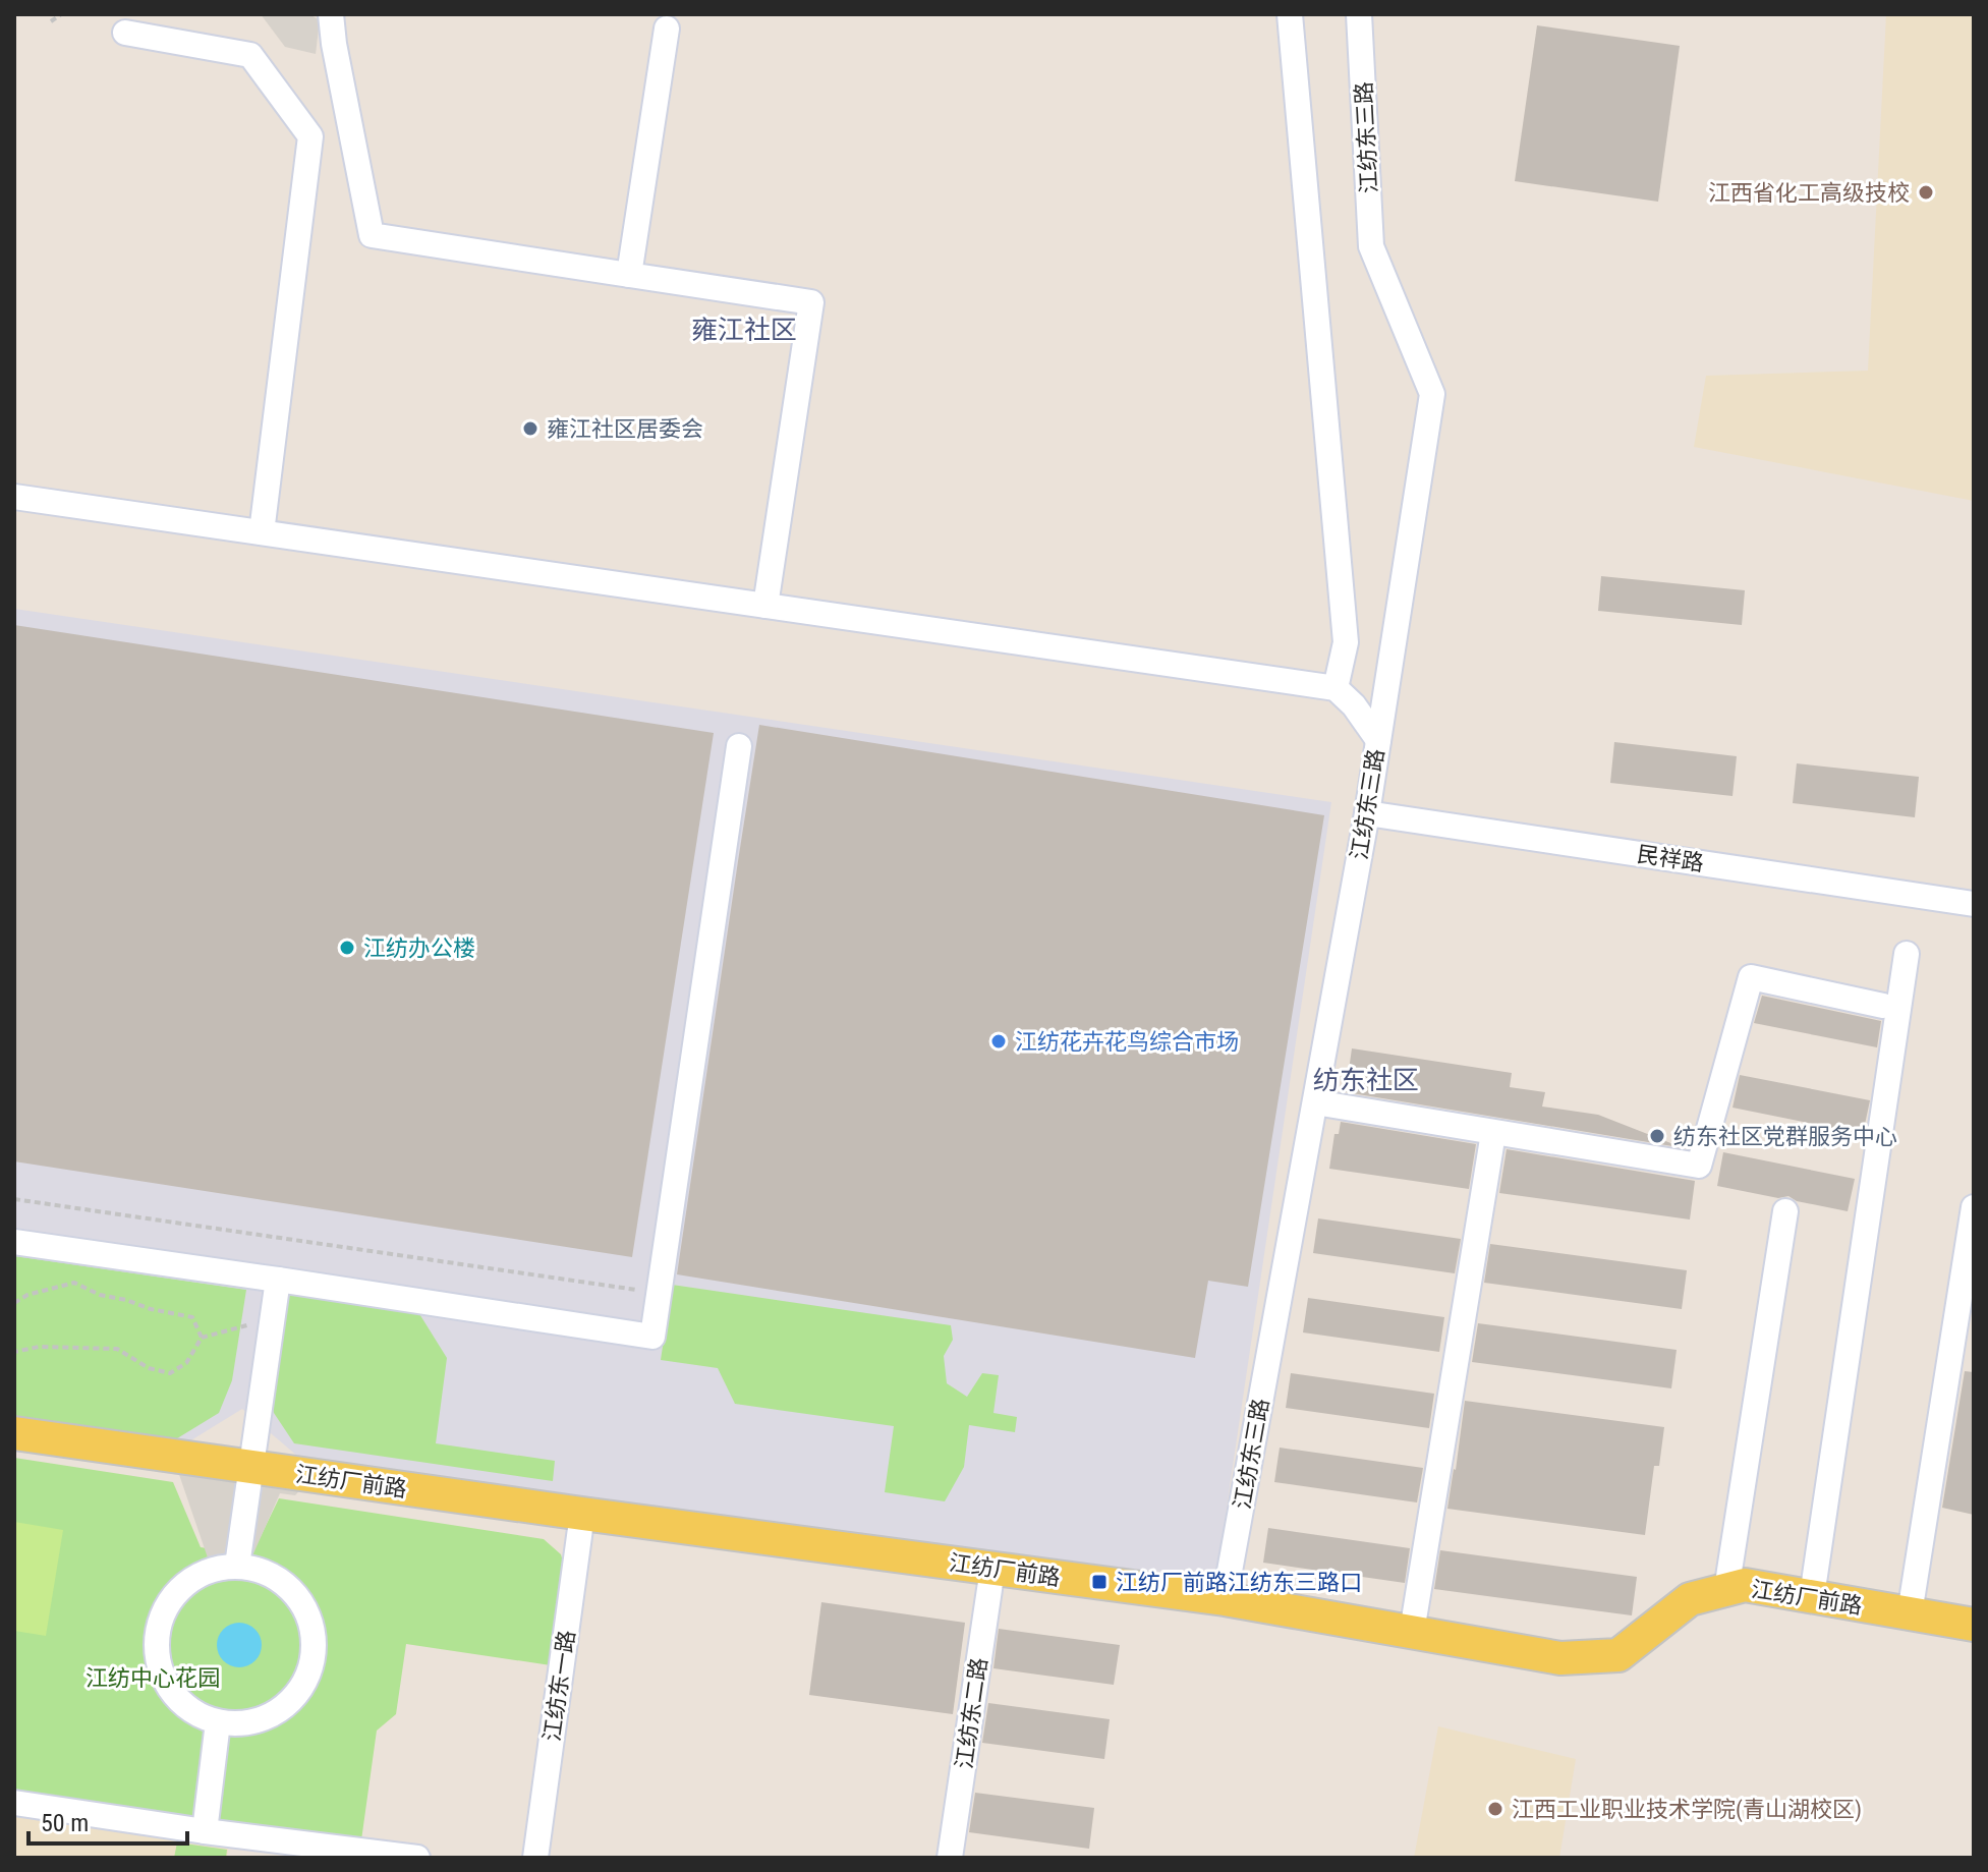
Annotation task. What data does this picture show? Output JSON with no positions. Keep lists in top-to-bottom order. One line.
{"streets":{"main road":["江纺厂前路"],"street":["江纺东三路","民祥路","江纺东一路","江纺东二路"]},"crossings":[["江纺东三路","民祥路"],["江纺东三路","江纺厂前路"],["江纺厂前路","江纺东一路"],["江纺厂前路","江纺东二路"]],"districts":["雍江社区","纺东社区"],"parks":["江纺中心花园"],"places":{"other":["江西省化工高级技校","雍江社区居委会","江纺办公楼","江纺花卉花鸟综合市场","纺东社区党群服务中心","江西工业职业技术学院(青山湖校区)"],"transit":["江纺厂前路江纺东三路口"]},"scale_bar":"50 m"}
